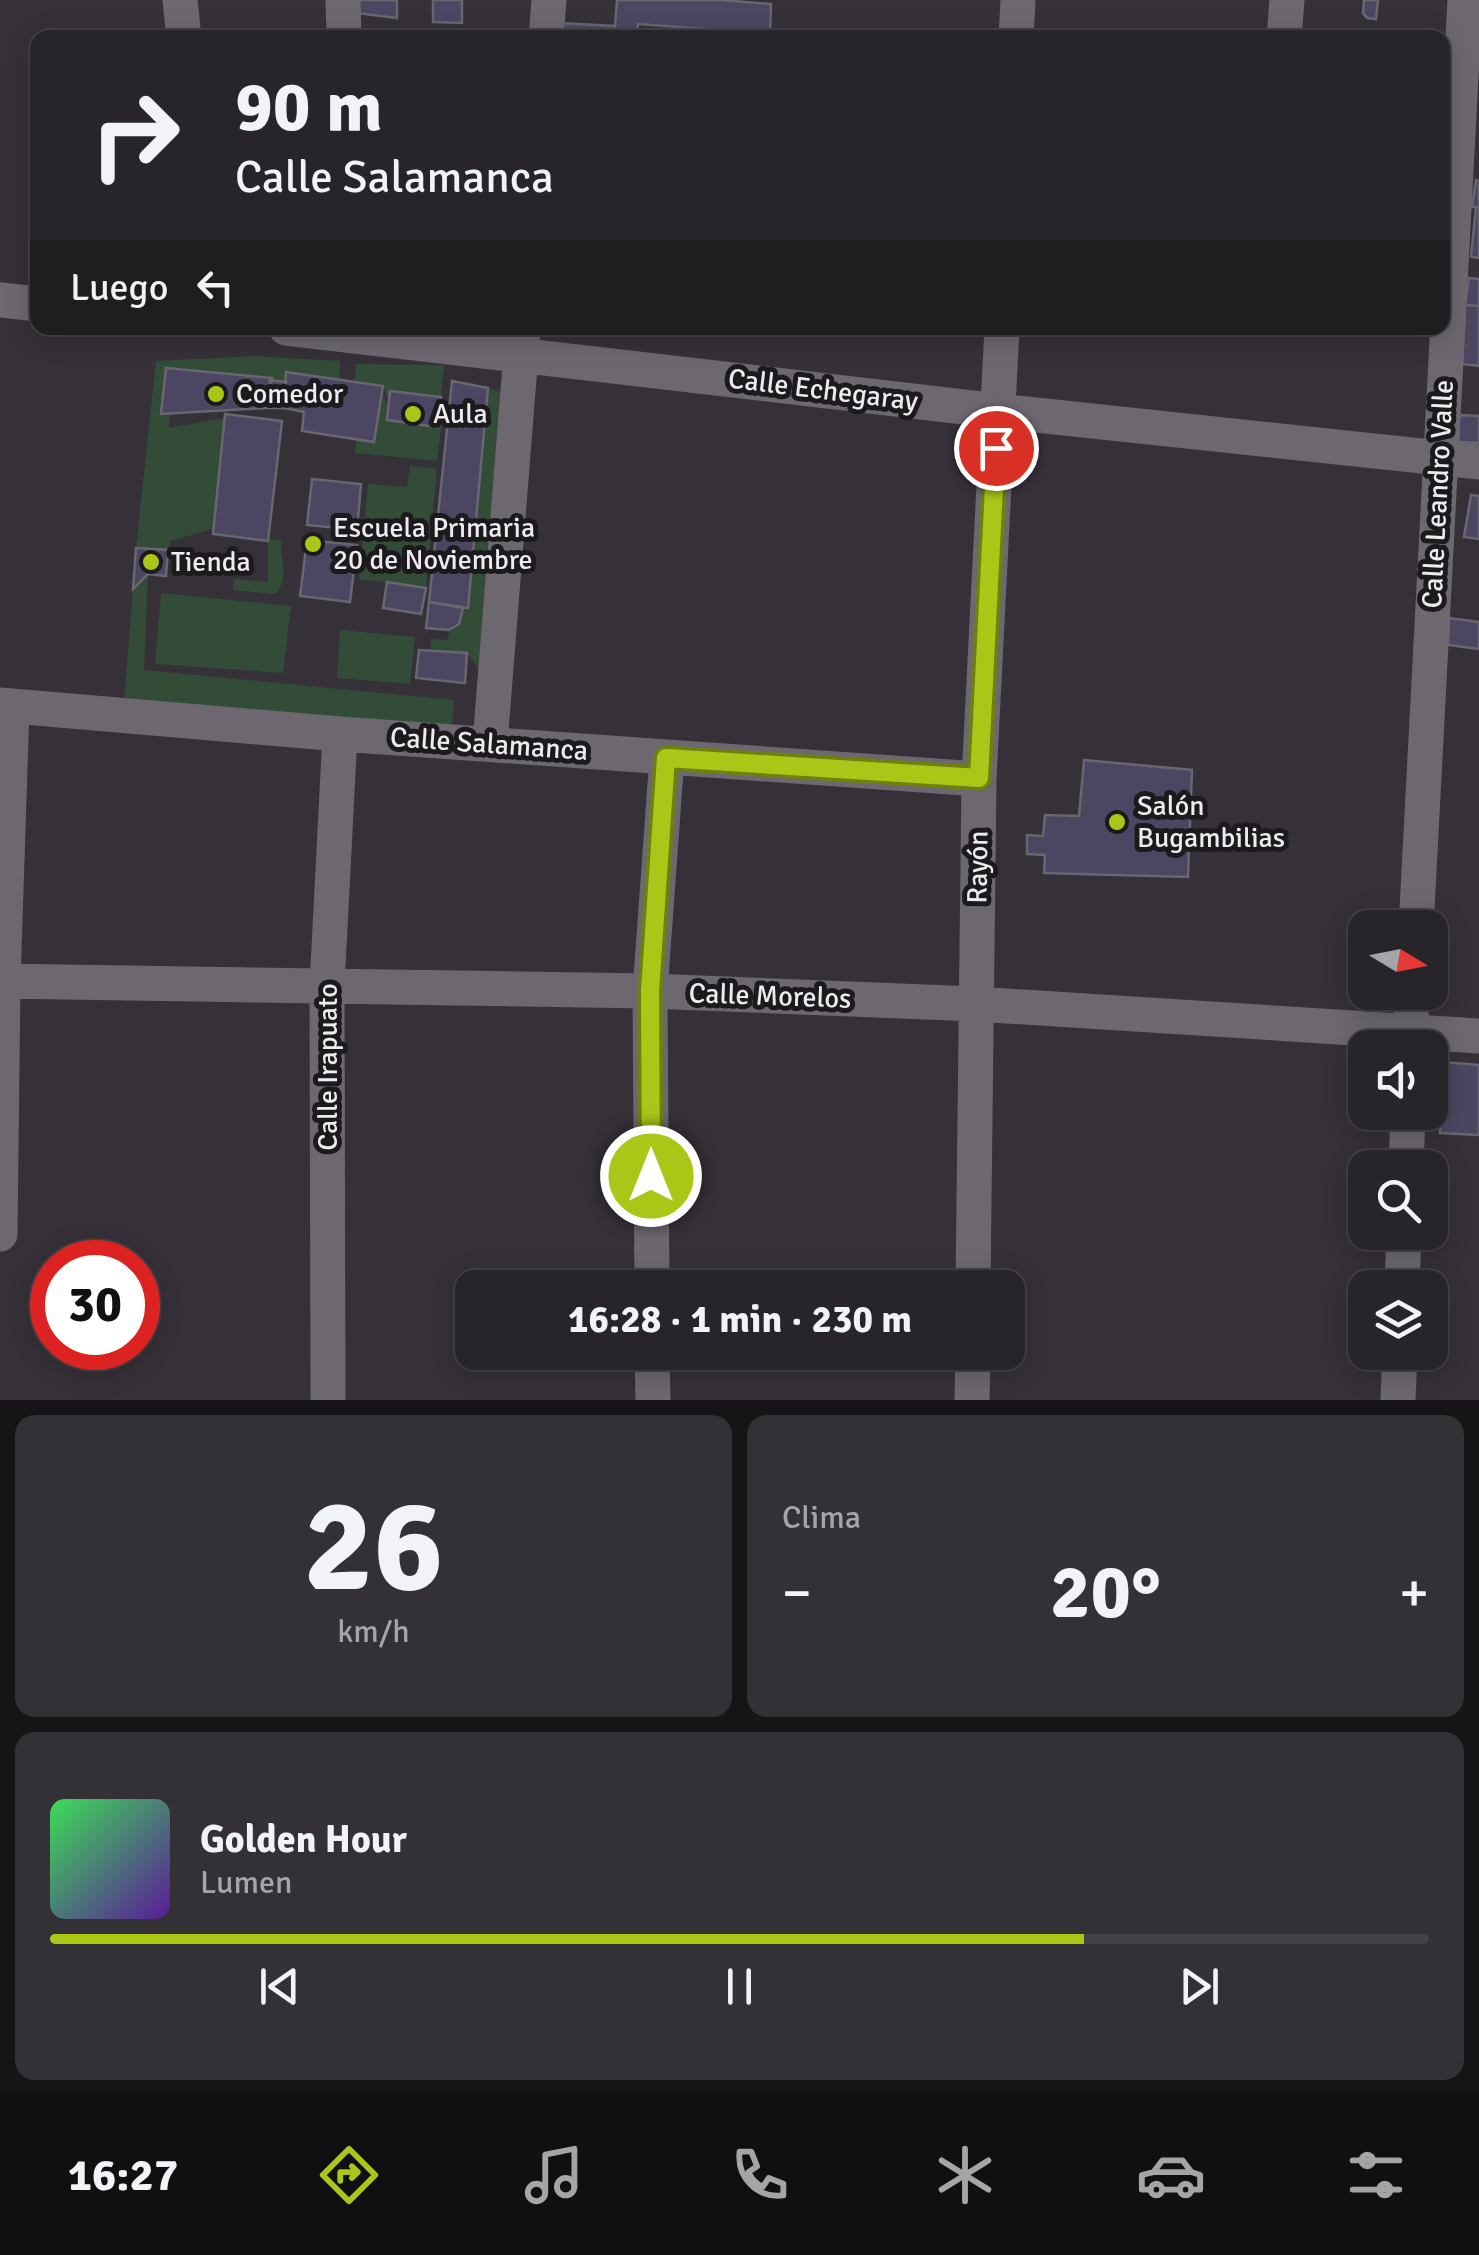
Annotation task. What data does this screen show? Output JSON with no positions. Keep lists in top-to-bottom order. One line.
{"streets":{"street":["Calle Echegaray","Calle Leandro Valle","Calle Salamanca","Rayón","Calle Morelos","Calle Irapuato"]},"crossings":[["Calle Echegaray","Calle Leandro Valle"],["Calle Echegaray","Rayón"],["Calle Salamanca","Rayón"],["Calle Salamanca","Calle Irapuato"],["Rayón","Calle Morelos"],["Calle Morelos","Calle Irapuato"]],"places":["Comedor","Aula","Escuela Primaria 20 de Noviembre","Tienda","Salón Bugambilias"],"north":"right","page":{"turn":["90 m","Calle Salamanca"],"then":"Luego","limit":"30","trip":"16:28 · 1 min · 230 m","tile":[["26","km/h"],"Clima"],"heat":["−","20°","+"],"song":["Golden Hour","Lumen"],"tabs":"16:27"}}
